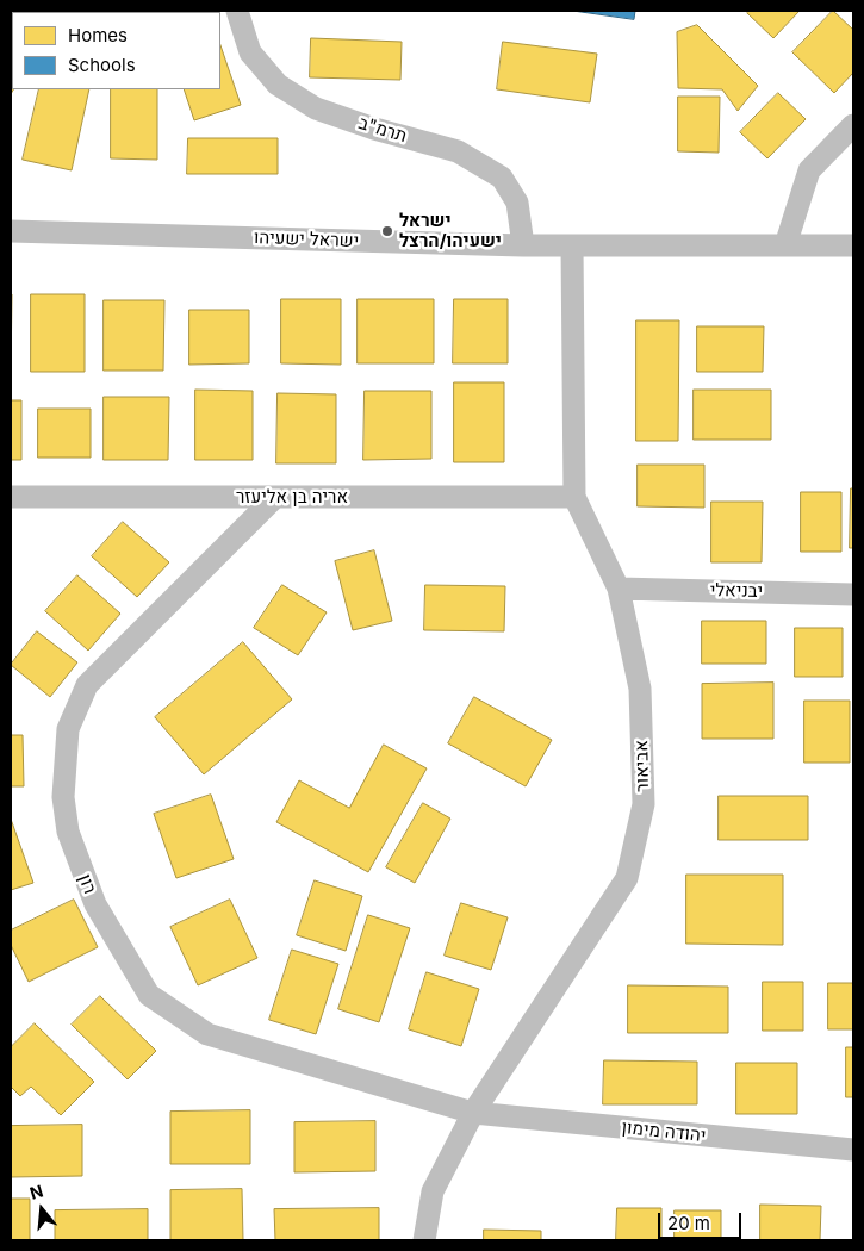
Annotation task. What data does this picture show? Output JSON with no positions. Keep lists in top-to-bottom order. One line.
{"streets":{"street":["תרמ\"ב","ישראל ישעיהו","אריה בן אליעזר","יבניאלי","אביאור","רון","יהודה מימון"]},"crossings":[["תרמ\"ב","ישראל ישעיהו"],["ישראל ישעיהו","אביאור"],["אריה בן אליעזר","אביאור"],["אריה בן אליעזר","רון"],["יבניאלי","אביאור"],["אביאור","רון"],["אביאור","יהודה מימון"],["רון","יהודה מימון"]],"places":["ישראל ישעיהו/הרצל"],"legend":["Homes","Schools"],"scale_bar":"20 m","north":"top"}
